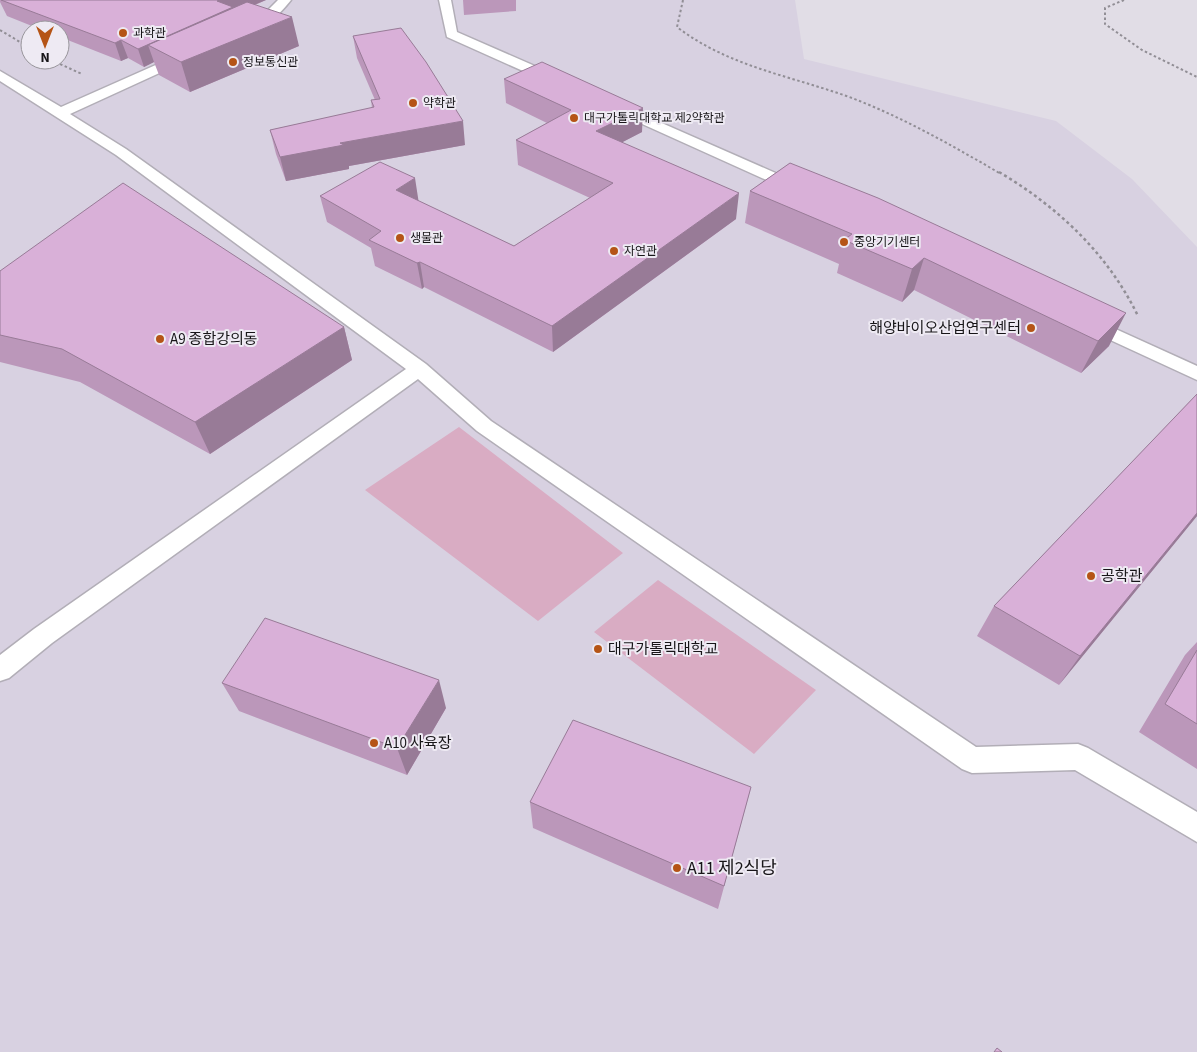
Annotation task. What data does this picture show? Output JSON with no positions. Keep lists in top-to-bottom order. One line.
{"places":["과학관","정보통신관","약학관","대구가톨릭대학교 제2약학관","생물관","중앙기기센터","자연관","해양바이오산업연구센터","A9 종합강의동","공학관","대구가톨릭대학교","A10 사육장","A11 제2식당"],"north":"bottom"}
